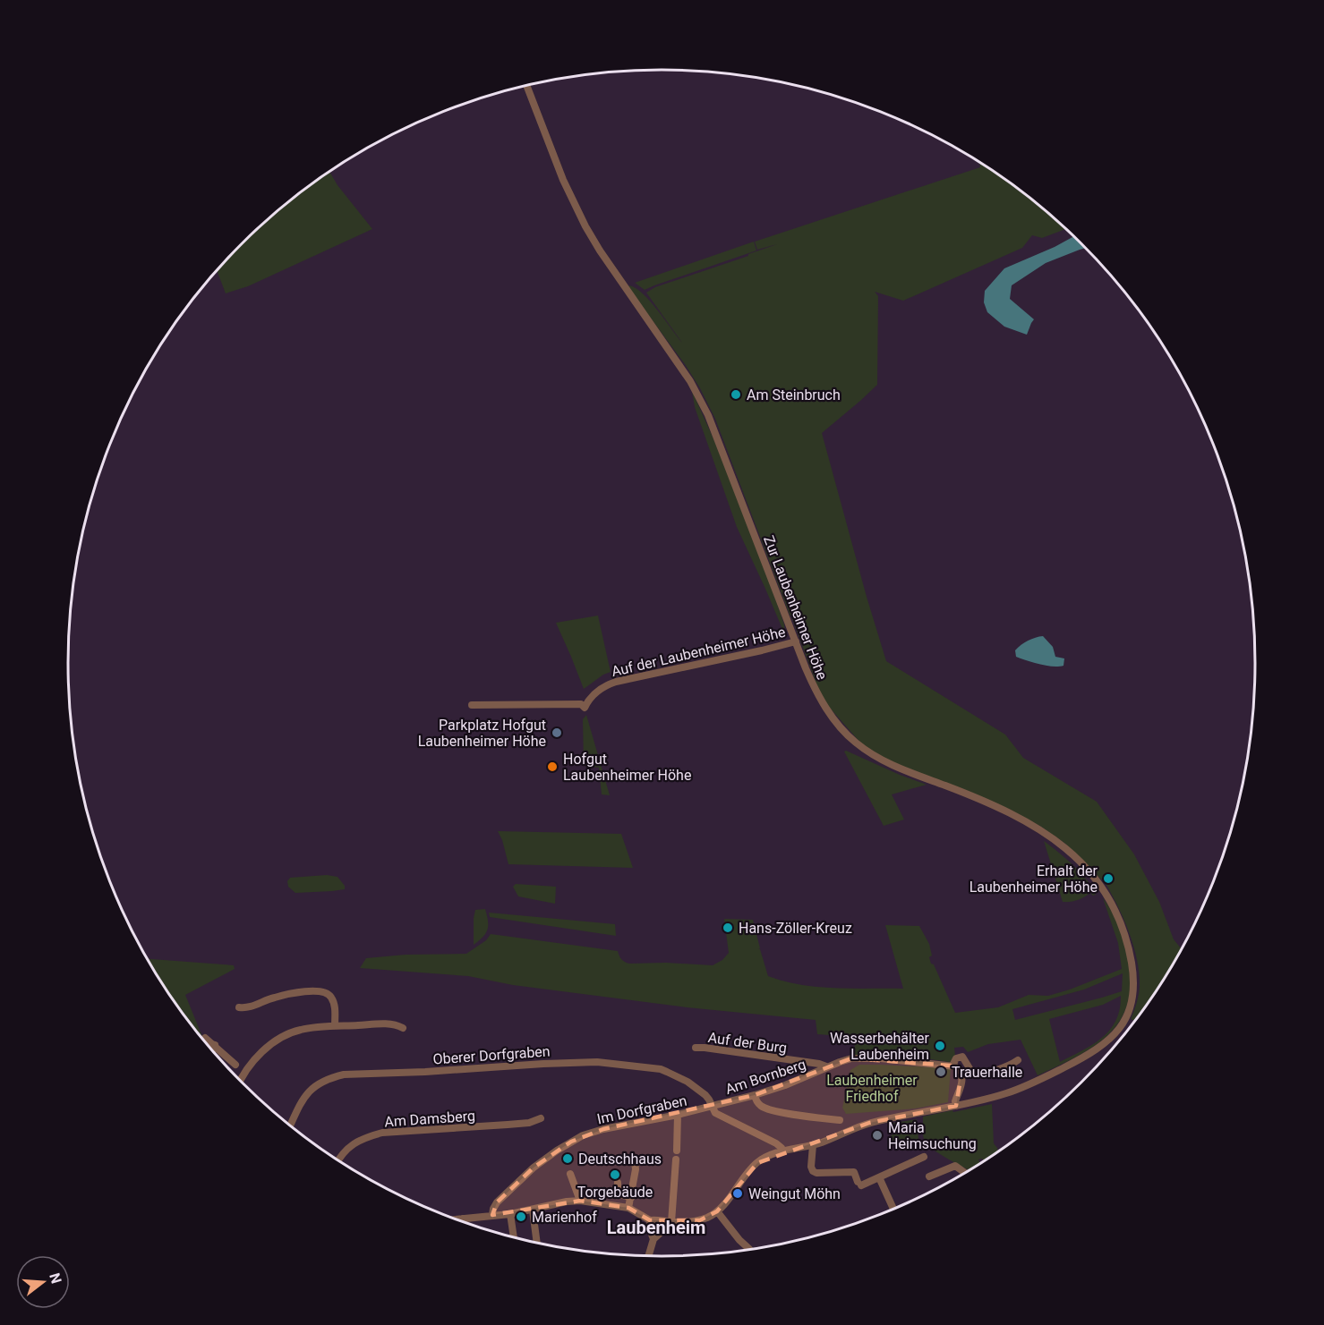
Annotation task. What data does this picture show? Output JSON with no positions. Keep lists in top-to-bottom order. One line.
{"streets":{"street":["Zur Laubenheimer Höhe","Auf der Laubenheimer Höhe","Auf der Burg","Oberer Dorfgraben","Am Bornberg","Im Dorfgraben","Am Damsberg"]},"crossings":[["Zur Laubenheimer Höhe","Auf der Laubenheimer Höhe"],["Auf der Burg","Am Bornberg"],["Oberer Dorfgraben","Am Bornberg"],["Oberer Dorfgraben","Im Dorfgraben"],["Am Bornberg","Im Dorfgraben"]],"districts":["Laubenheim"],"parks":["Laubenheimer Friedhof"],"places":["Am Steinbruch","Parkplatz Hofgut Laubenheimer Höhe","Hofgut Laubenheimer Höhe","Erhalt der Laubenheimer Höhe","Hans-Zöller-Kreuz","Wasserbehälter Laubenheim","Trauerhalle","Maria Heimsuchung","Deutschhaus","Torgebäude","Weingut Möhn","Marienhof"],"north":"right"}
